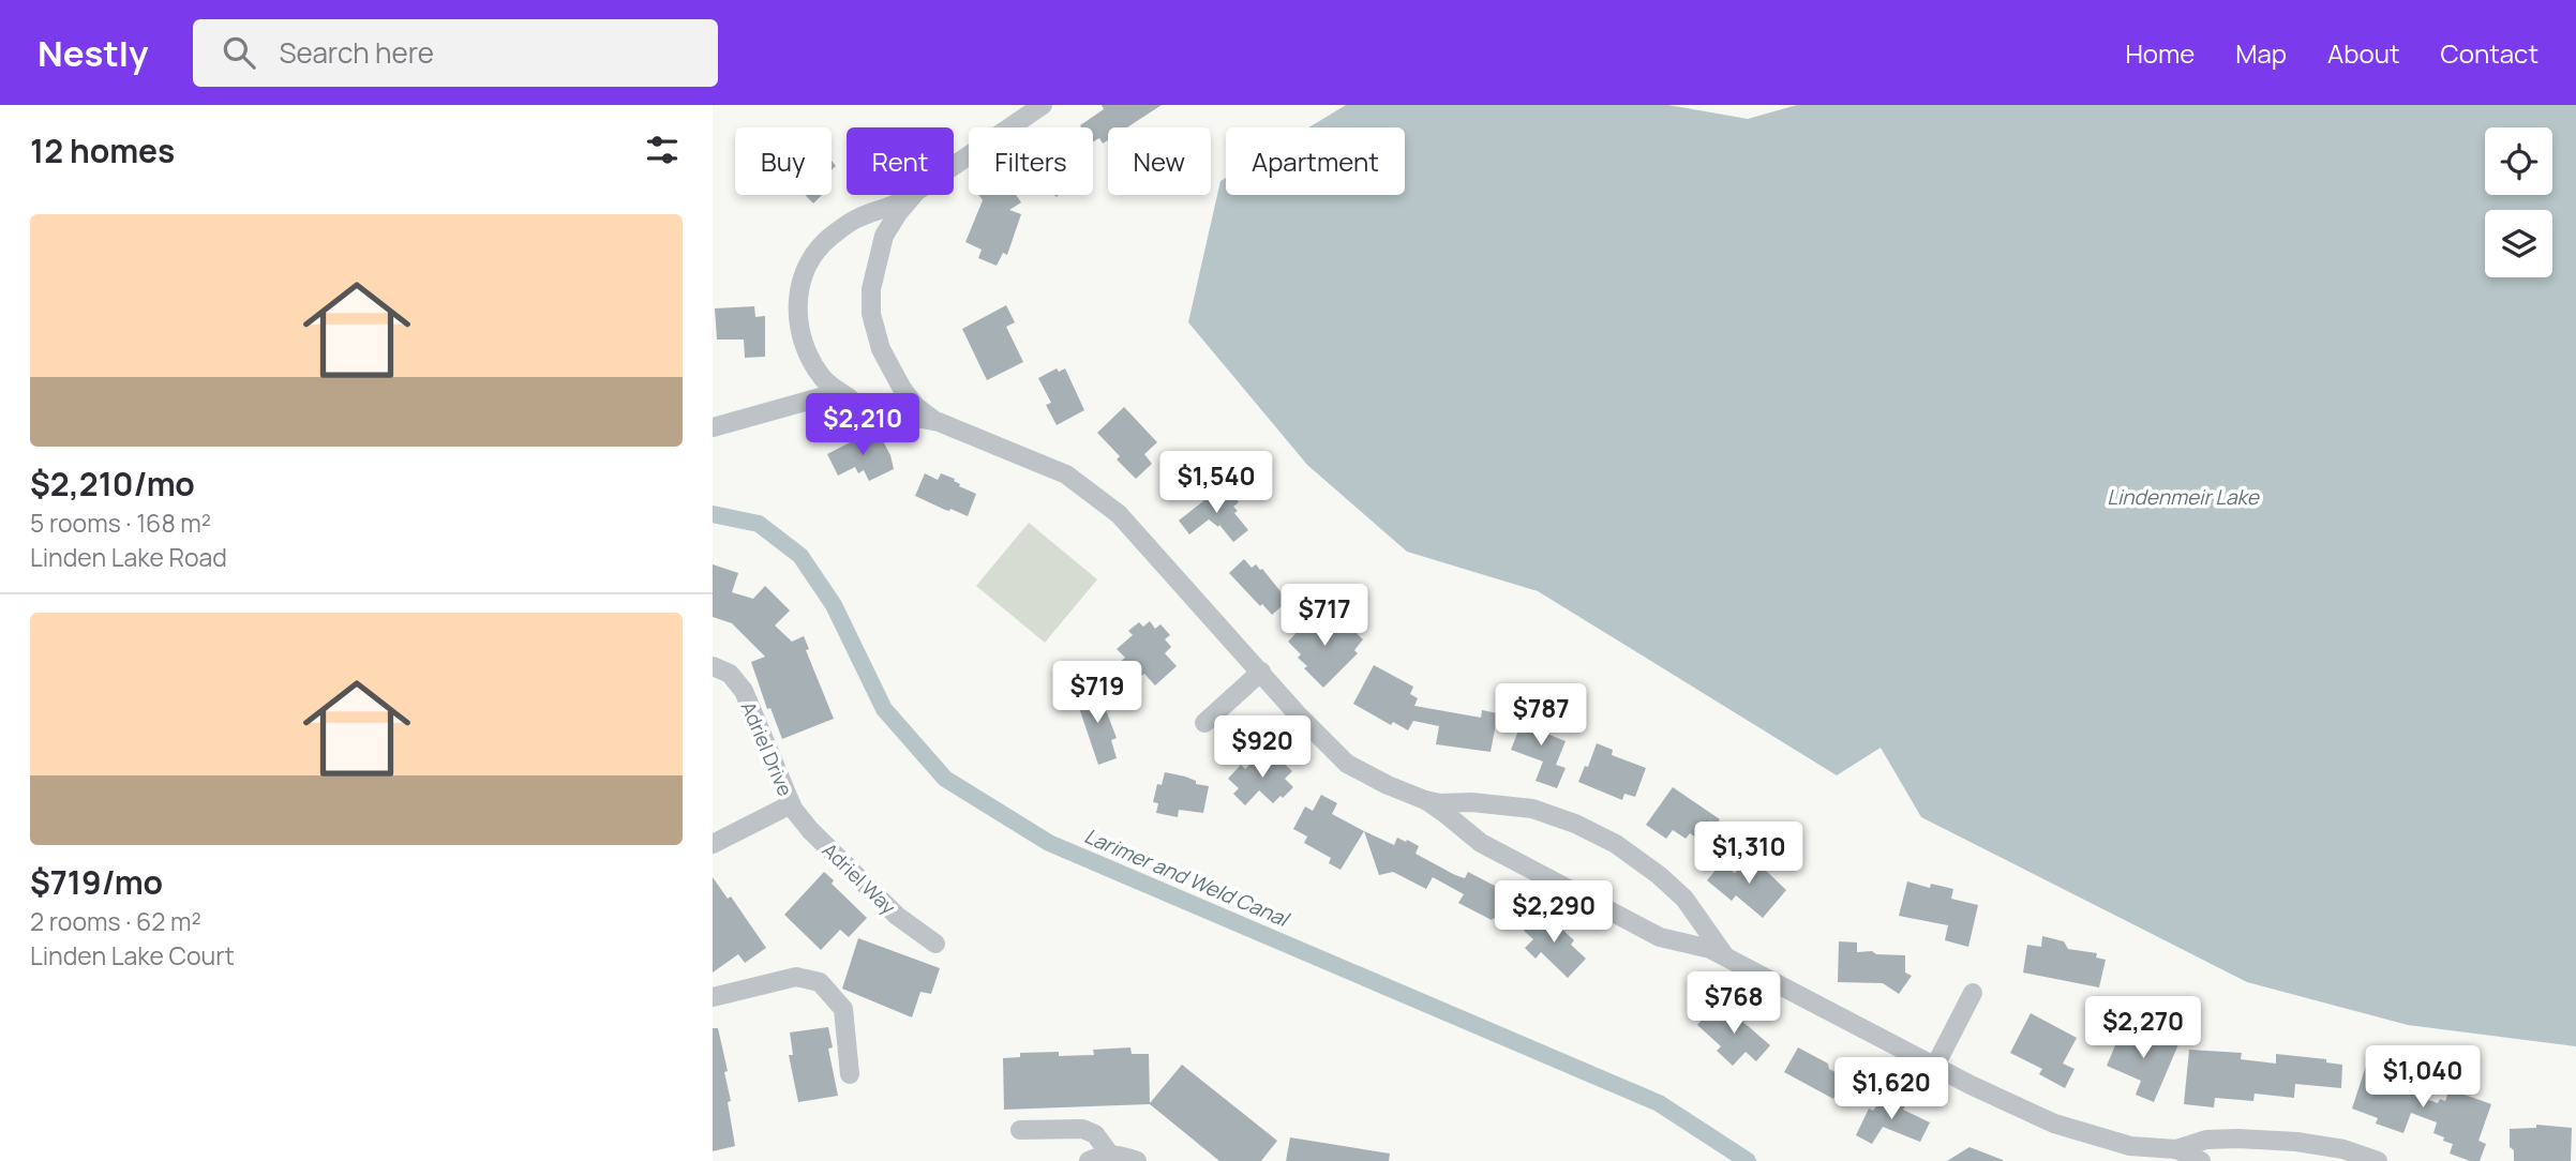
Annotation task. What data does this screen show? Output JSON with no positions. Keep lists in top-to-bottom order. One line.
{"streets":{"street":["Adriel Drive","Adriel Way"]},"crossings":[["Adriel Drive","Adriel Way"]],"water":["Lindenmeir Lake","Larimer and Weld Canal"],"page":{"header":"Nestly","search":"Search here","nav":["Home","Map","About","Contact"],"heading":"12 homes","chip":["Buy","Rent","Filters","New","Apartment"],"list":[{"name":"$2,210/mo","note":"5 rooms · 168 m² · Linden Lake Road"},{"name":"$719/mo","note":"2 rooms · 62 m² · Linden Lake Court"}],"price":["$2,210","$1,540","$717","$719","$787","$920","$1,310","$2,290","$768","$2,270","$1,040","$1,620"]}}
